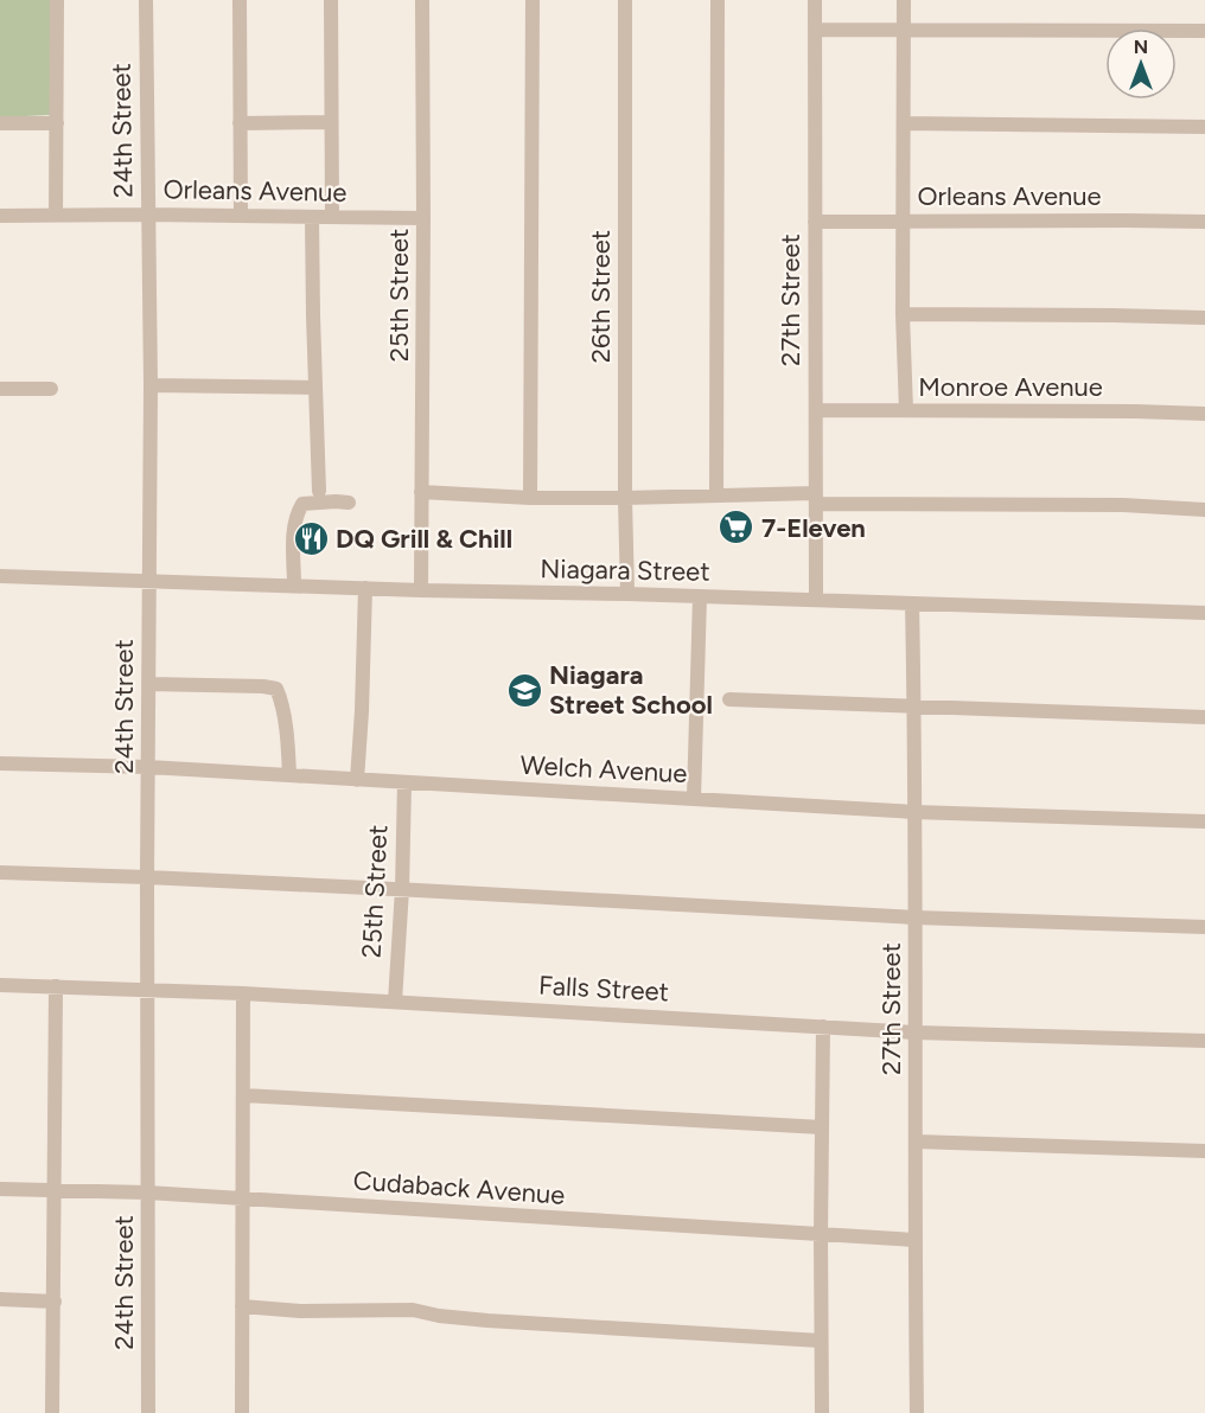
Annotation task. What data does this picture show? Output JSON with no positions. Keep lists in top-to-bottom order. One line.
{"streets":{"street":["24th Street","Orleans Avenue","25th Street","26th Street","27th Street","Monroe Avenue","Niagara Street","Welch Avenue","Falls Street","Cudaback Avenue"]},"crossings":[["24th Street","Orleans Avenue"],["24th Street","Niagara Street"],["24th Street","Welch Avenue"],["24th Street","Falls Street"],["24th Street","Cudaback Avenue"],["Orleans Avenue","25th Street"],["Orleans Avenue","27th Street"],["25th Street","Niagara Street"],["25th Street","Welch Avenue"],["25th Street","Falls Street"],["26th Street","Niagara Street"],["27th Street","Monroe Avenue"],["27th Street","Niagara Street"],["27th Street","Welch Avenue"],["27th Street","Falls Street"],["27th Street","Cudaback Avenue"]],"places":{"supermarket":["7-Eleven"],"restaurant":["DQ Grill & Chill"],"school or university":["Niagara Street School"]},"north":"top"}
